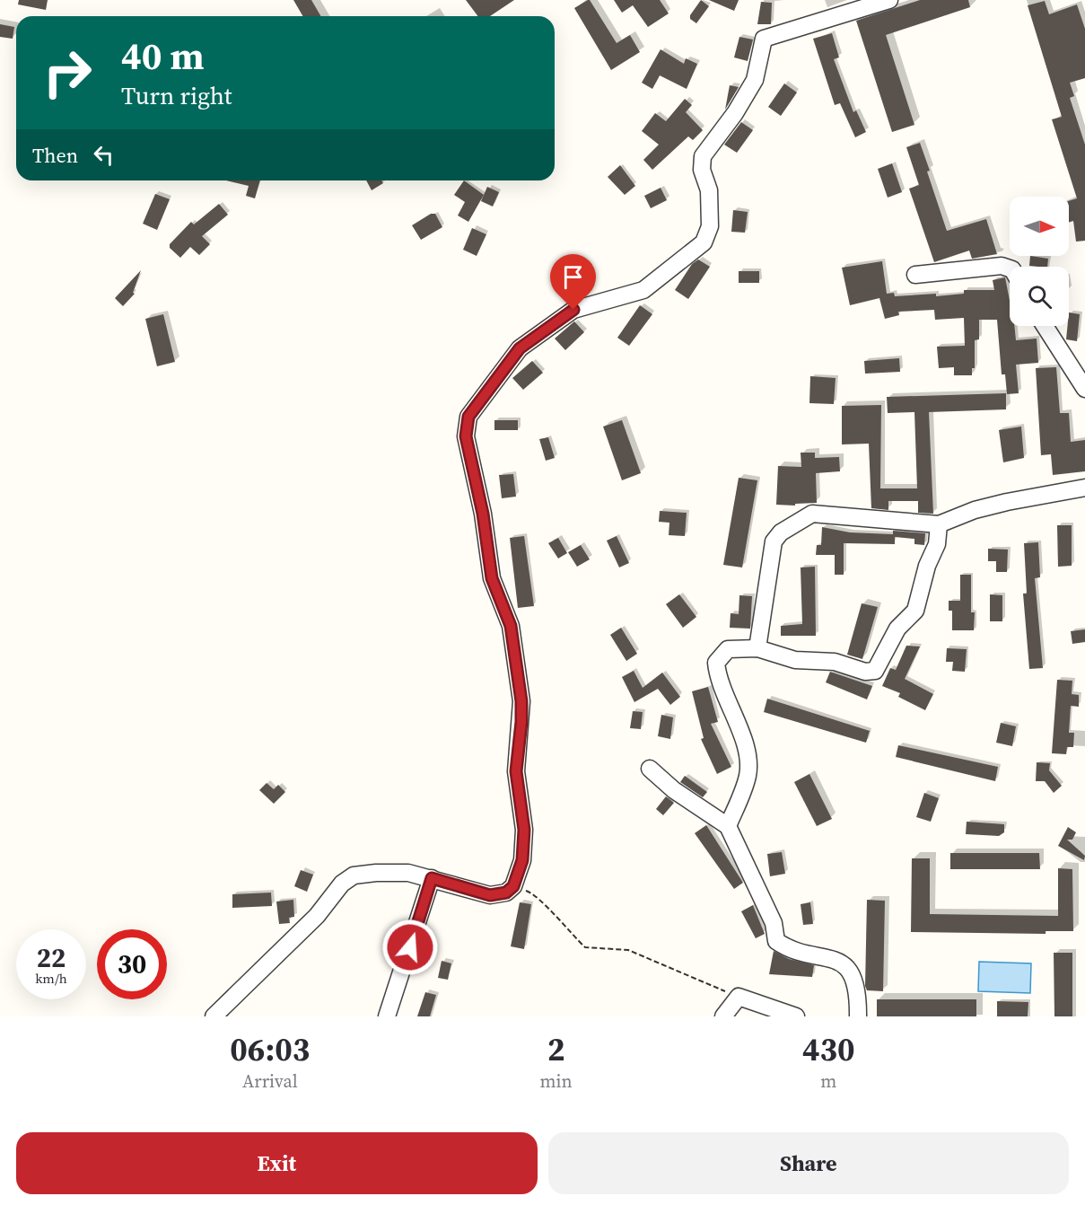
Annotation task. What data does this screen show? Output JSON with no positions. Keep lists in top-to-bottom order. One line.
{"north":"right","page":{"turn":["40 m","Turn right"],"then":"Then","speed":"22 km/h","limit":"30","eta":["06:03","Arrival","2","min","430","m"],"buttons":["Exit","Share"]}}
